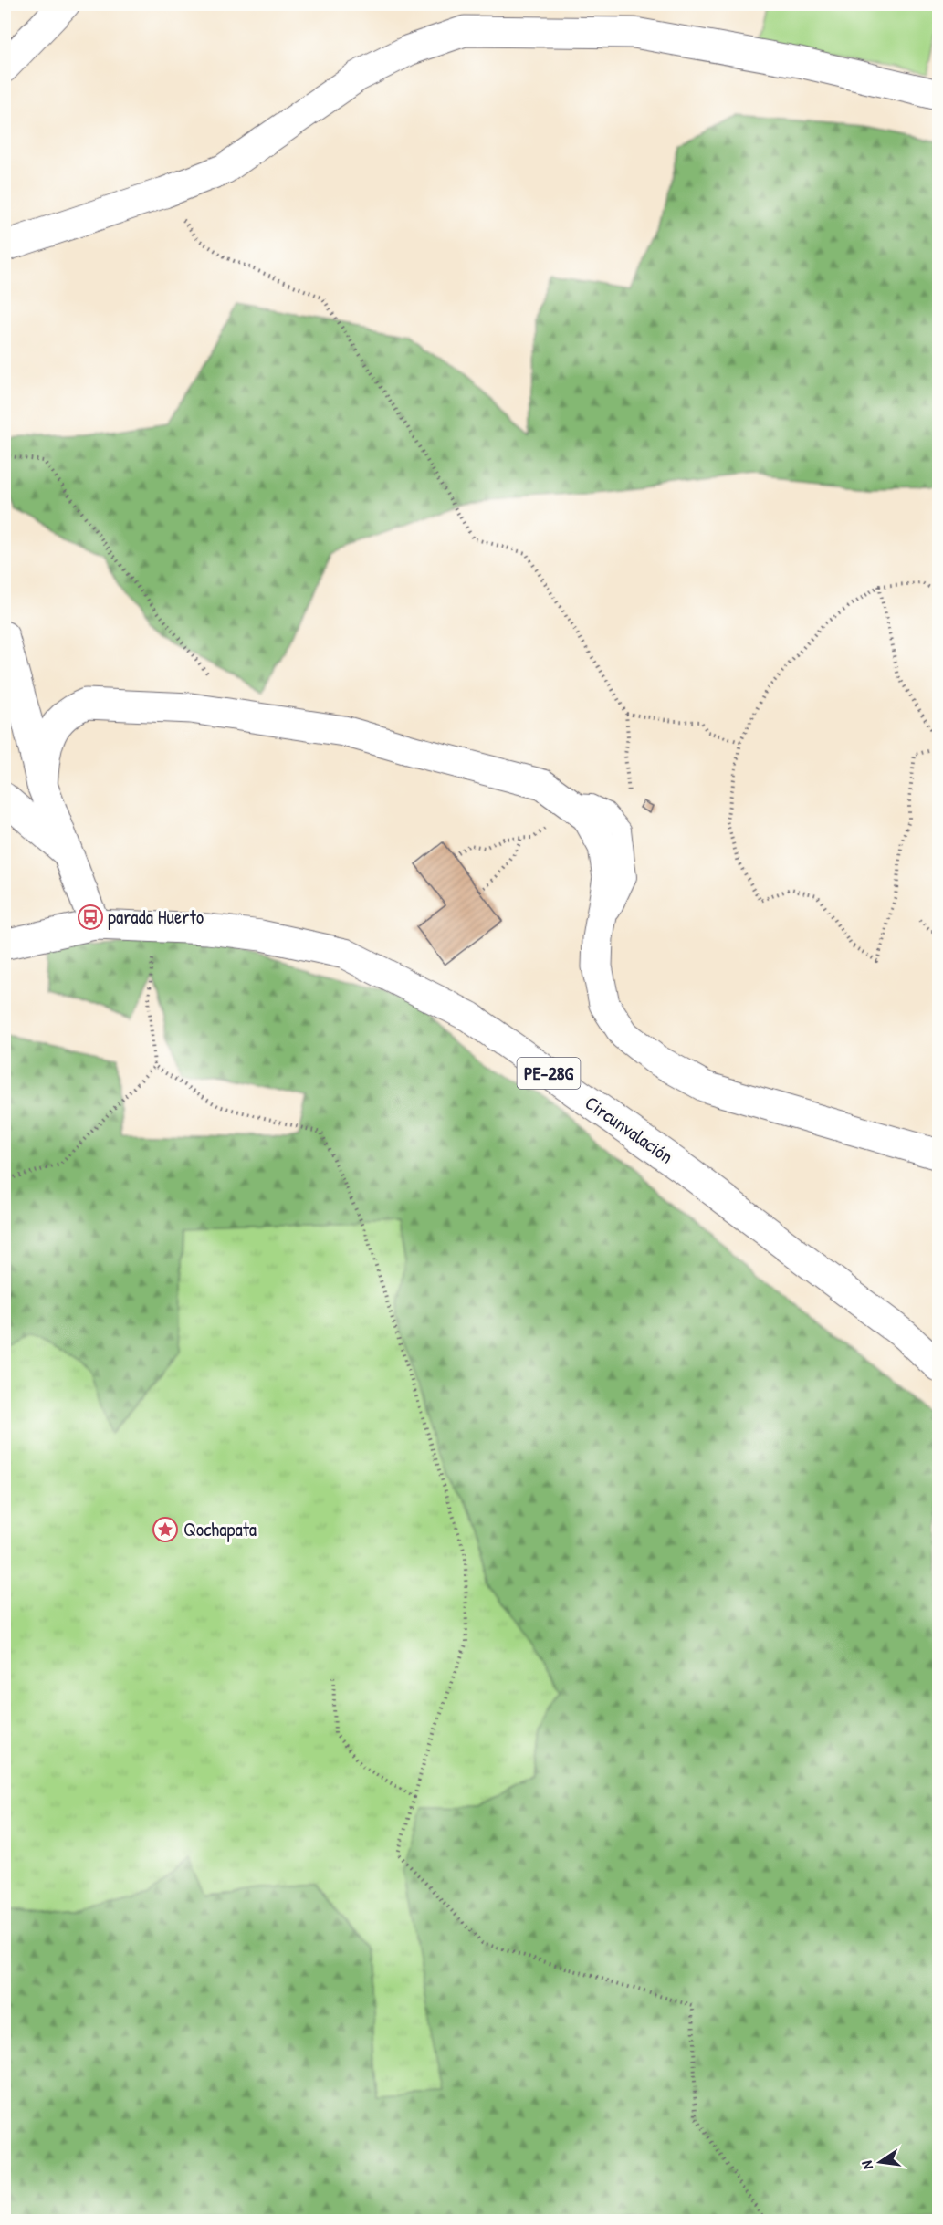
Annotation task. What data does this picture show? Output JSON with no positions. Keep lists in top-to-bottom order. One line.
{"streets":{"main road":["PE-28G","Circunvalación"]},"crossings":[["PE-28G","Circunvalación"]],"places":{"bus stop":["parada Huerto"],"place":["Qochapata"]},"north":"left"}
